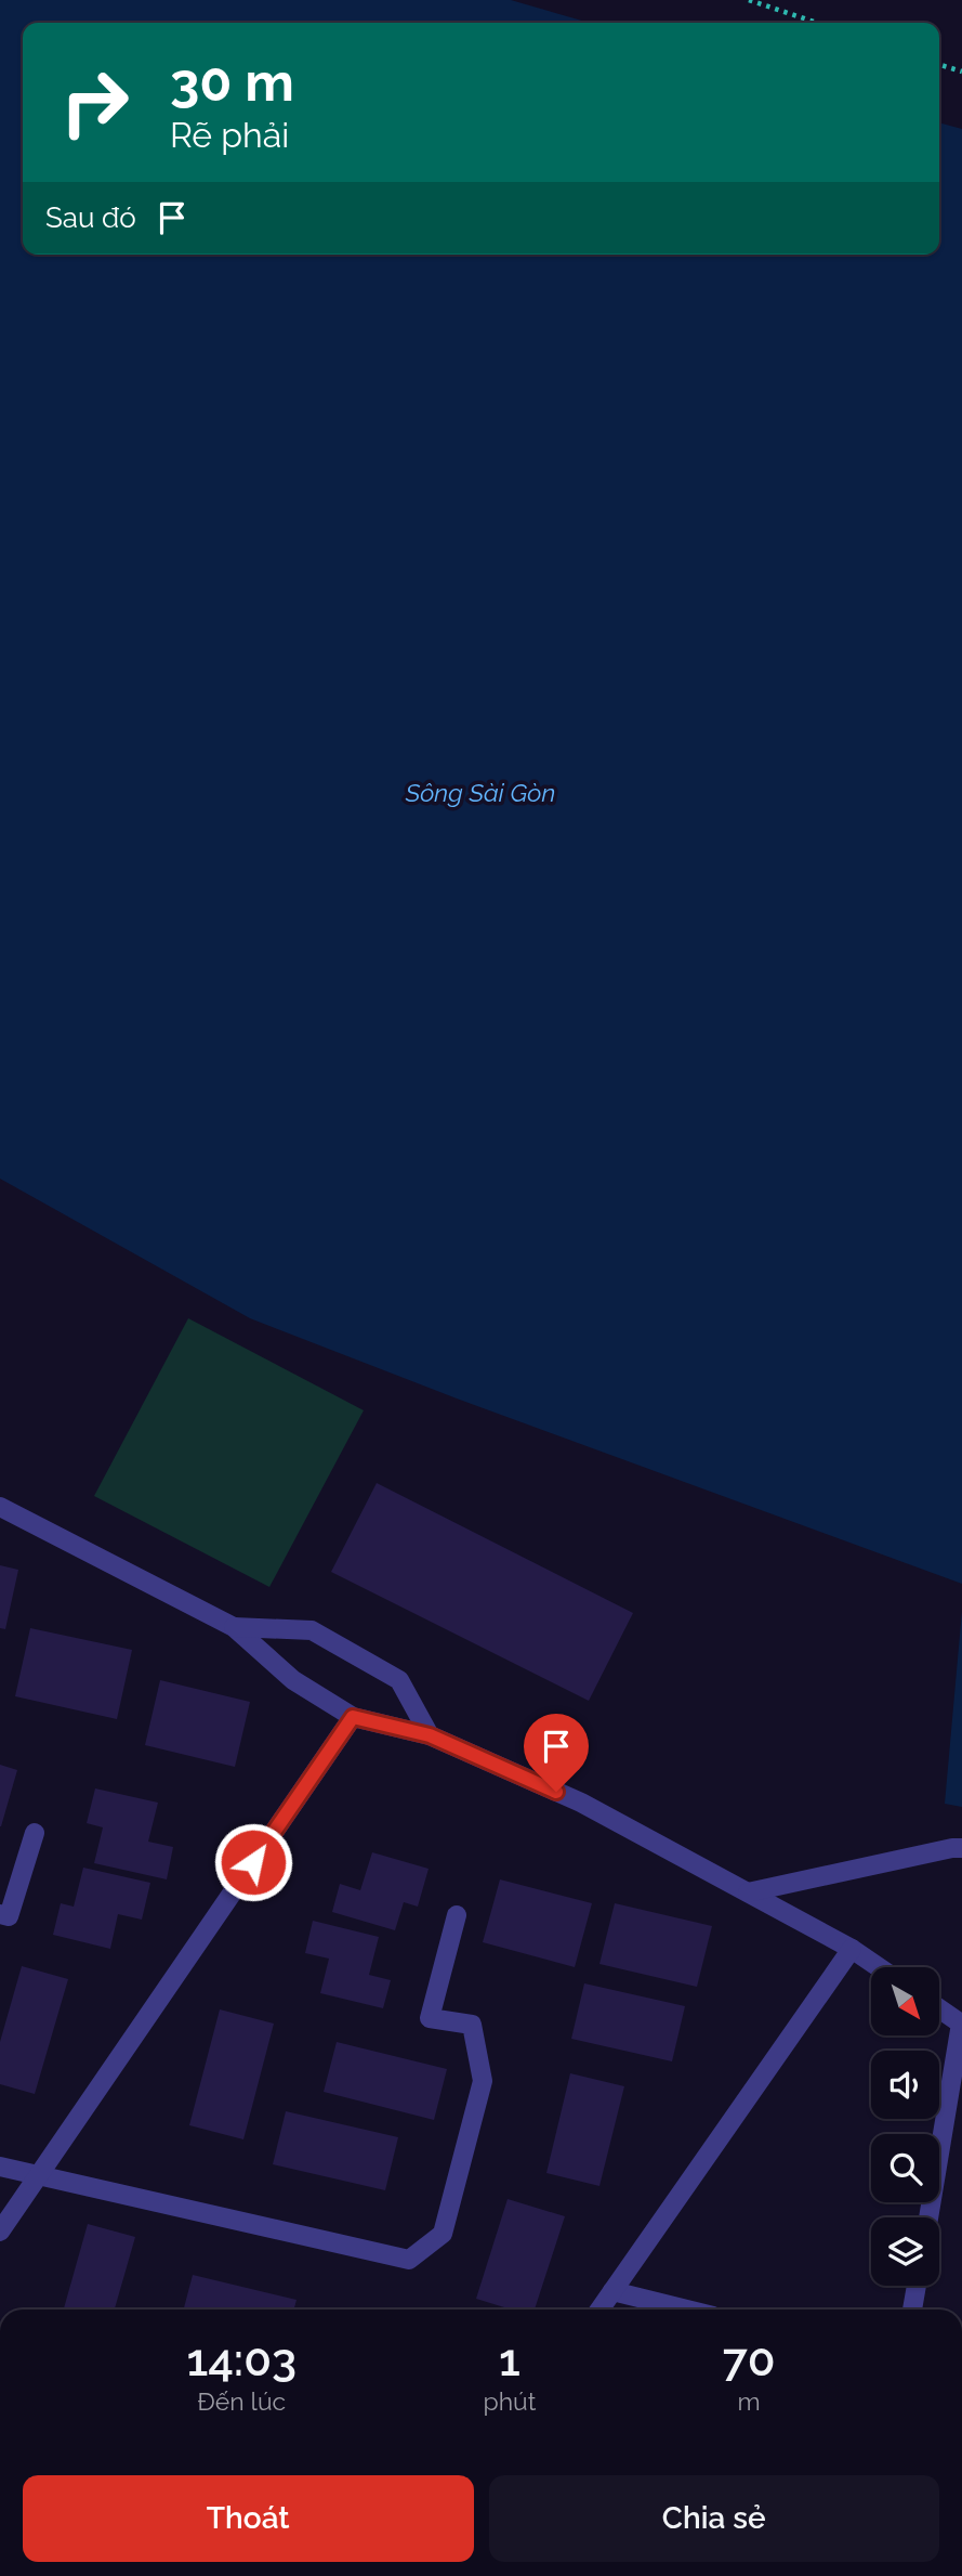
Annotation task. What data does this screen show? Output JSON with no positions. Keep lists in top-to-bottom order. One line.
{"water":["Sông Sài Gòn"],"north":"bottom right","page":{"turn":["30 m","Rẽ phải"],"then":"Sau đó","eta":["14:03","Đến lúc","1","phút","70","m"],"buttons":["Thoát","Chia sẻ"]}}
